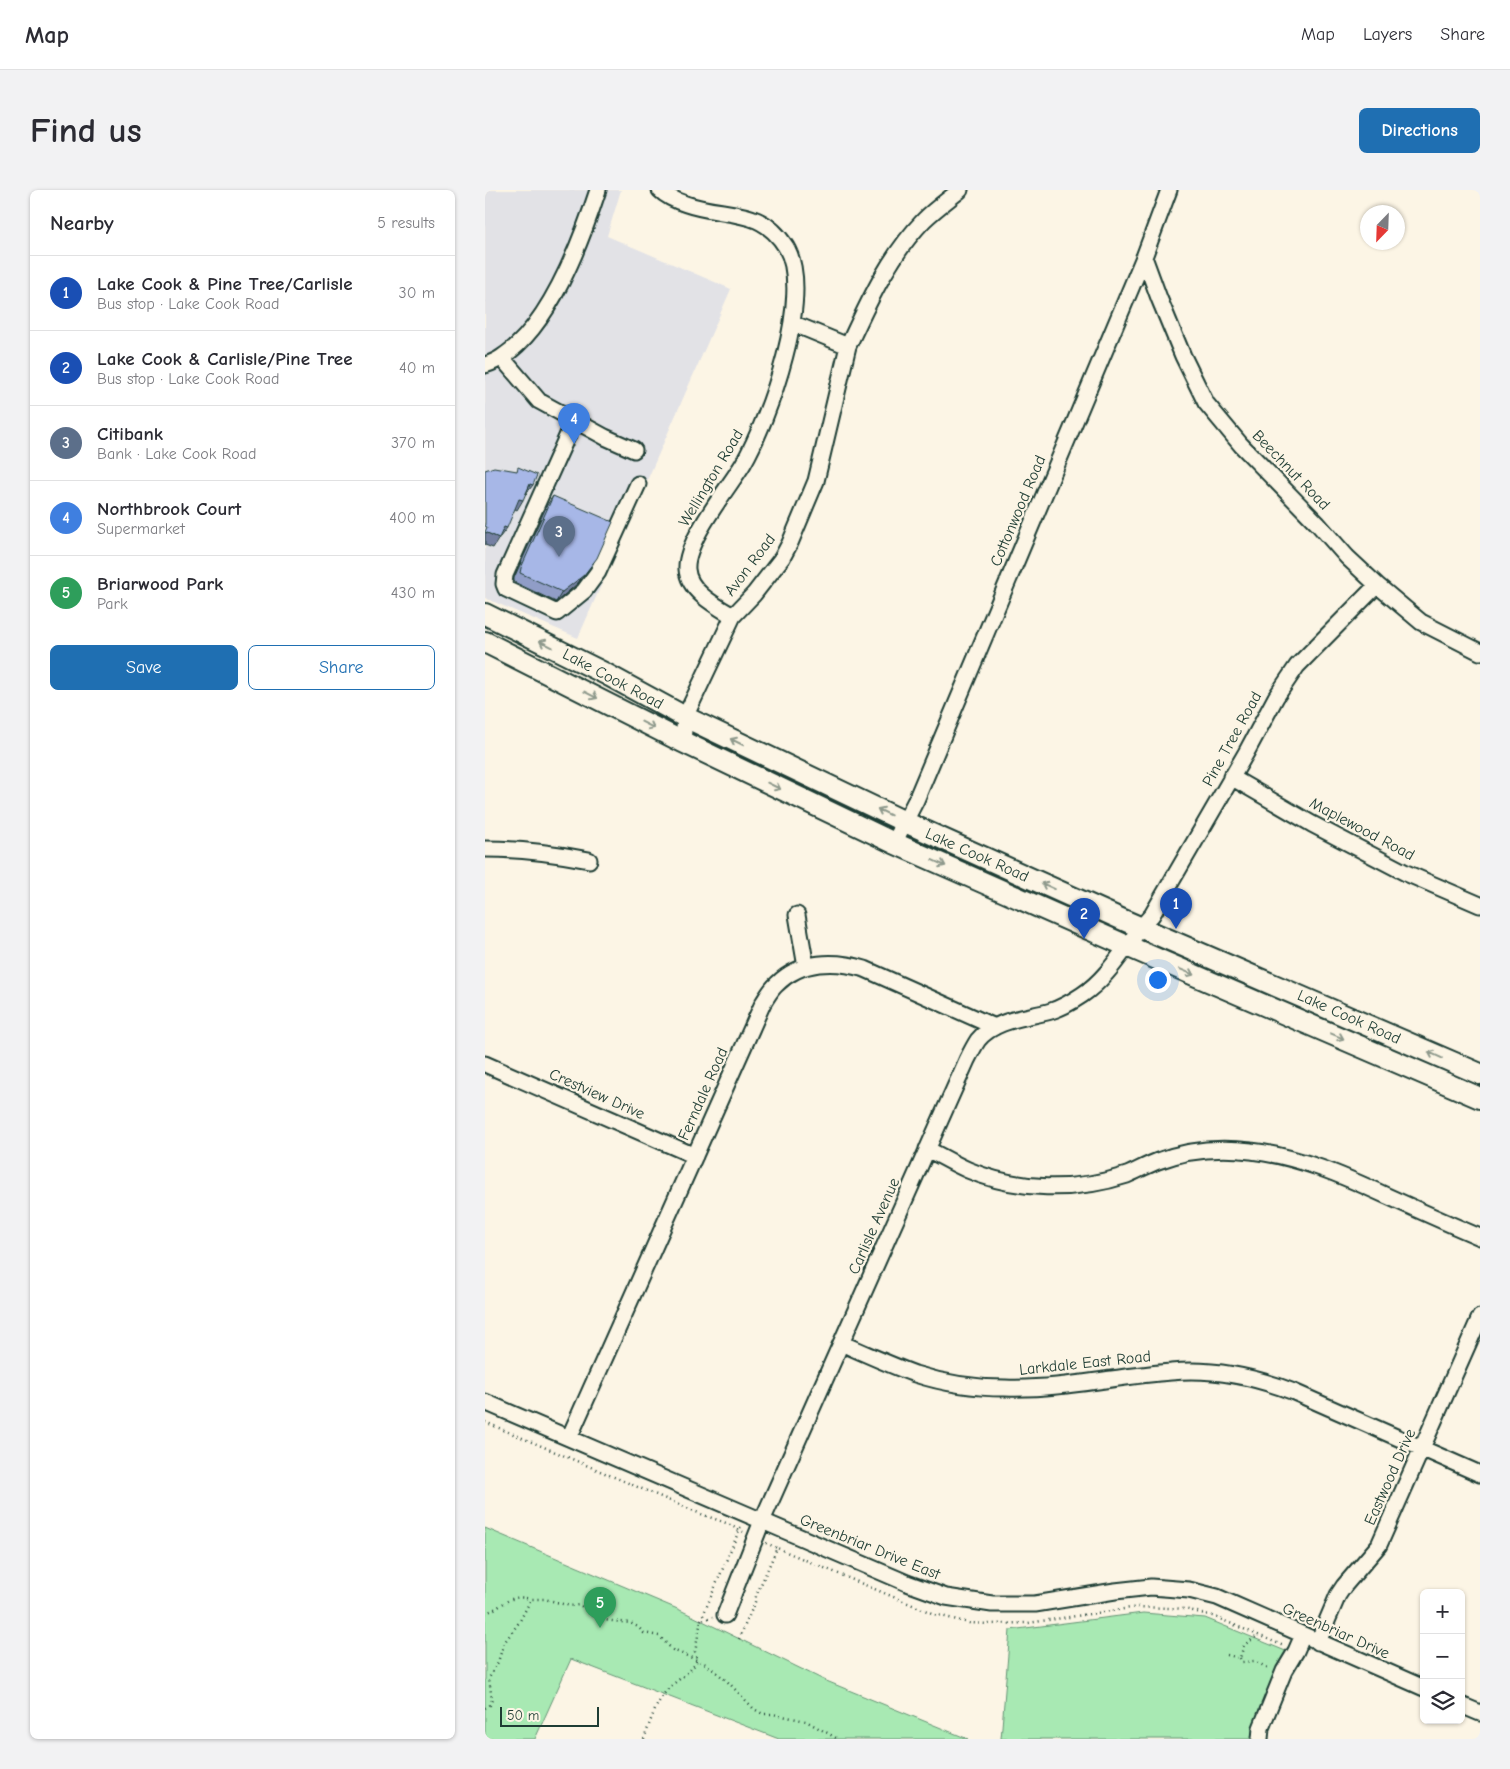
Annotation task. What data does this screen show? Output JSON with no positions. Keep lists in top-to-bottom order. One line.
{"streets":{"main road":["Lake Cook Road"],"street":["Beechnut Road","Wellington Road","Cottonwood Road","Avon Road","Pine Tree Road","Maplewood Road","Crestview Drive","Ferndale Road","Carlisle Avenue","Larkdale East Road","Eastwood Drive","Greenbriar Drive East","Greenbriar Drive"]},"crossings":[["Beechnut Road","Cottonwood Road"],["Beechnut Road","Pine Tree Road"],["Wellington Road","Avon Road"],["Cottonwood Road","Lake Cook Road"],["Avon Road","Lake Cook Road"],["Lake Cook Road","Pine Tree Road"],["Lake Cook Road","Carlisle Avenue"],["Pine Tree Road","Maplewood Road"],["Pine Tree Road","Carlisle Avenue"],["Crestview Drive","Ferndale Road"],["Ferndale Road","Carlisle Avenue"],["Ferndale Road","Greenbriar Drive East"],["Carlisle Avenue","Larkdale East Road"],["Carlisle Avenue","Greenbriar Drive East"],["Larkdale East Road","Eastwood Drive"],["Eastwood Drive","Greenbriar Drive"],["Greenbriar Drive East","Greenbriar Drive"]],"scale_bar":"50 m","north":"bottom left","page":{"header":"Map","nav":["Map","Layers","Share"],"buttons":["Directions",["Save","Share"]],"title":"Find us","heading":["Nearby","5 results"],"list":[{"mark":"1","name":"Lake Cook & Pine Tree/Carlisle","note":"Bus stop · Lake Cook Road","value":"30 m"},{"mark":"2","name":"Lake Cook & Carlisle/Pine Tree","note":"Bus stop · Lake Cook Road","value":"40 m"},{"mark":"3","name":"Citibank","note":"Bank · Lake Cook Road","value":"370 m"},{"mark":"4","name":"Northbrook Court","note":"Supermarket","value":"400 m"},{"mark":"5","name":"Briarwood Park","note":"Park","value":"430 m"}],"pins":["4","3","1","2","5"],"map_buttons":["+","−"],"scale":"50 m"}}
